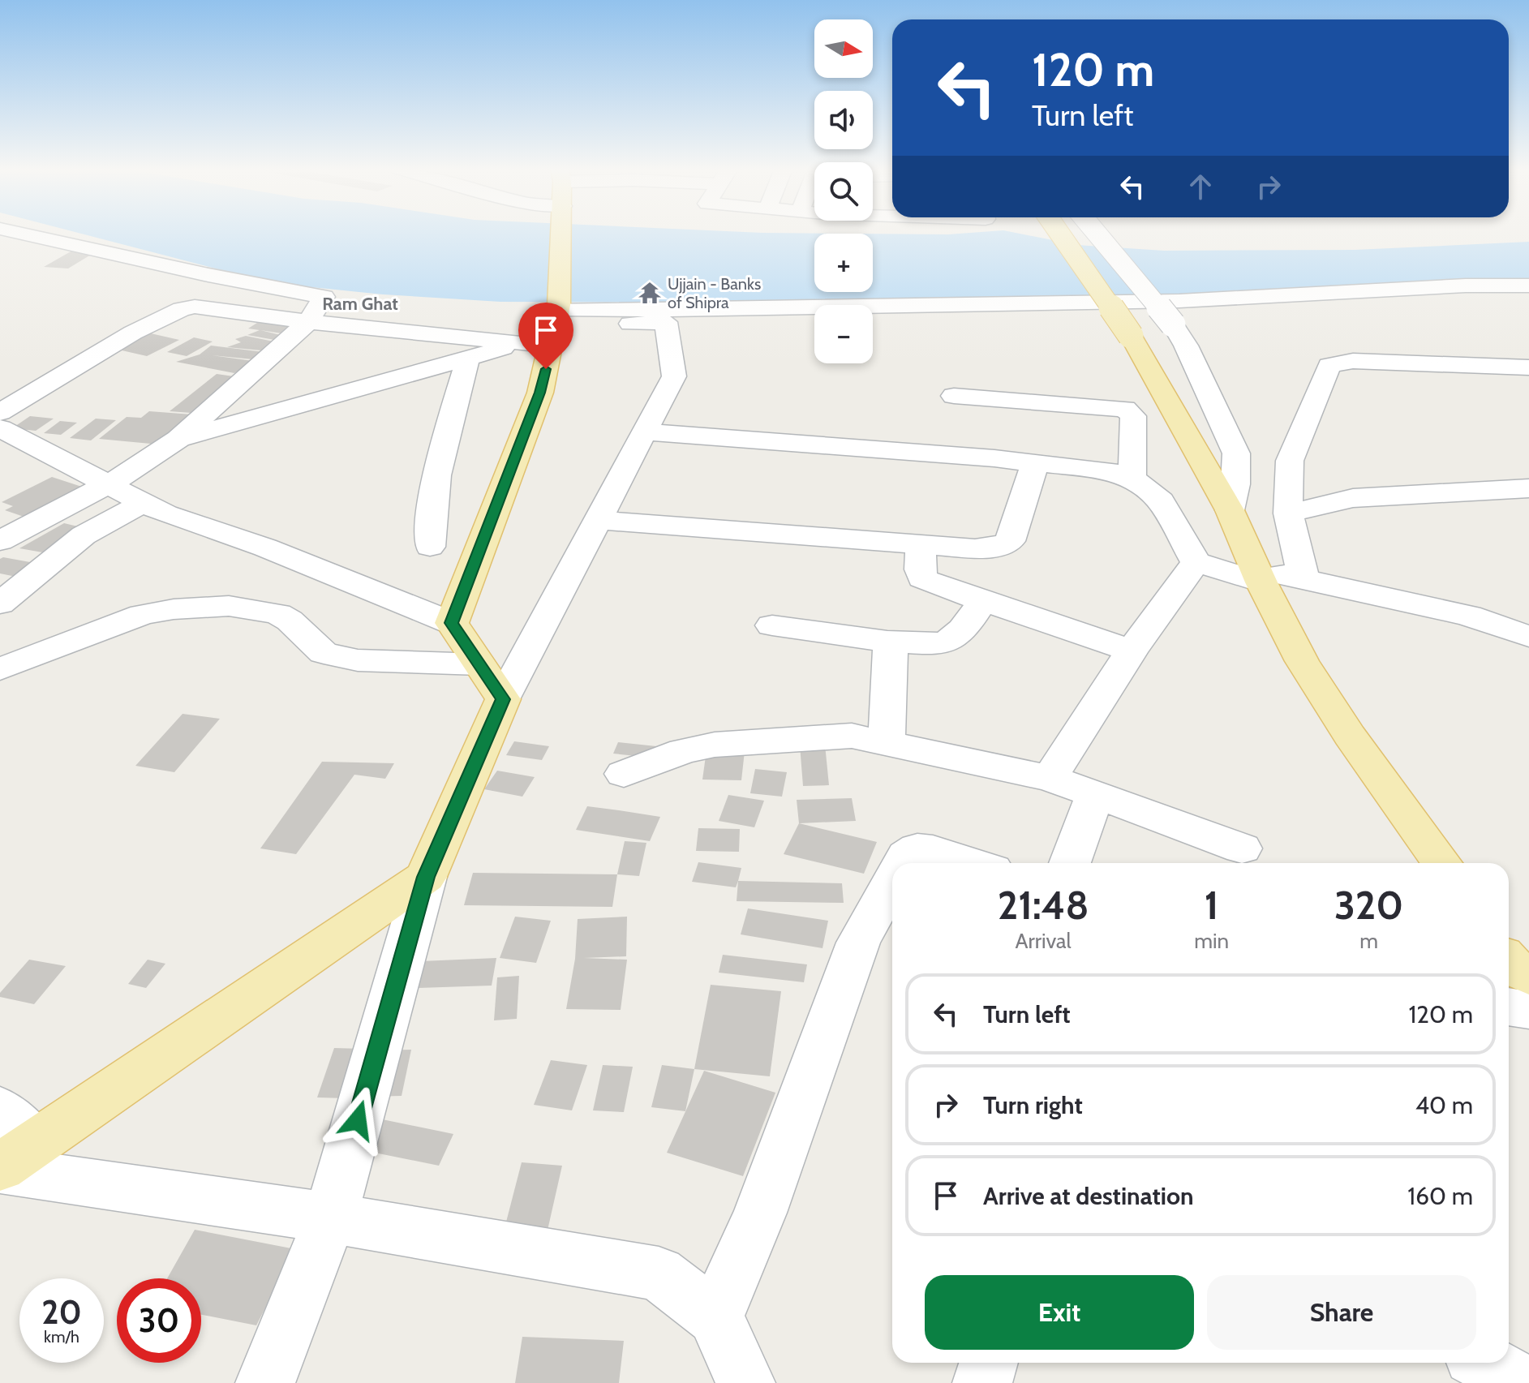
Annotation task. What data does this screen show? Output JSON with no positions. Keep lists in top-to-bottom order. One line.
{"districts":["Ram Ghat"],"places":{"temple":["Ujjain - Banks of Shipra"]},"north":"right","page":{"map_buttons":["+","−"],"turn":["120 m","Turn left"],"eta":["21:48","Arrival","1","min","320","m"],"list":[{"name":"Turn left","value":"120 m"},{"name":"Turn right","value":"40 m"},{"name":"Arrive at destination","value":"160 m"}],"buttons":["Exit","Share"],"speed":"20 km/h","limit":"30"}}
